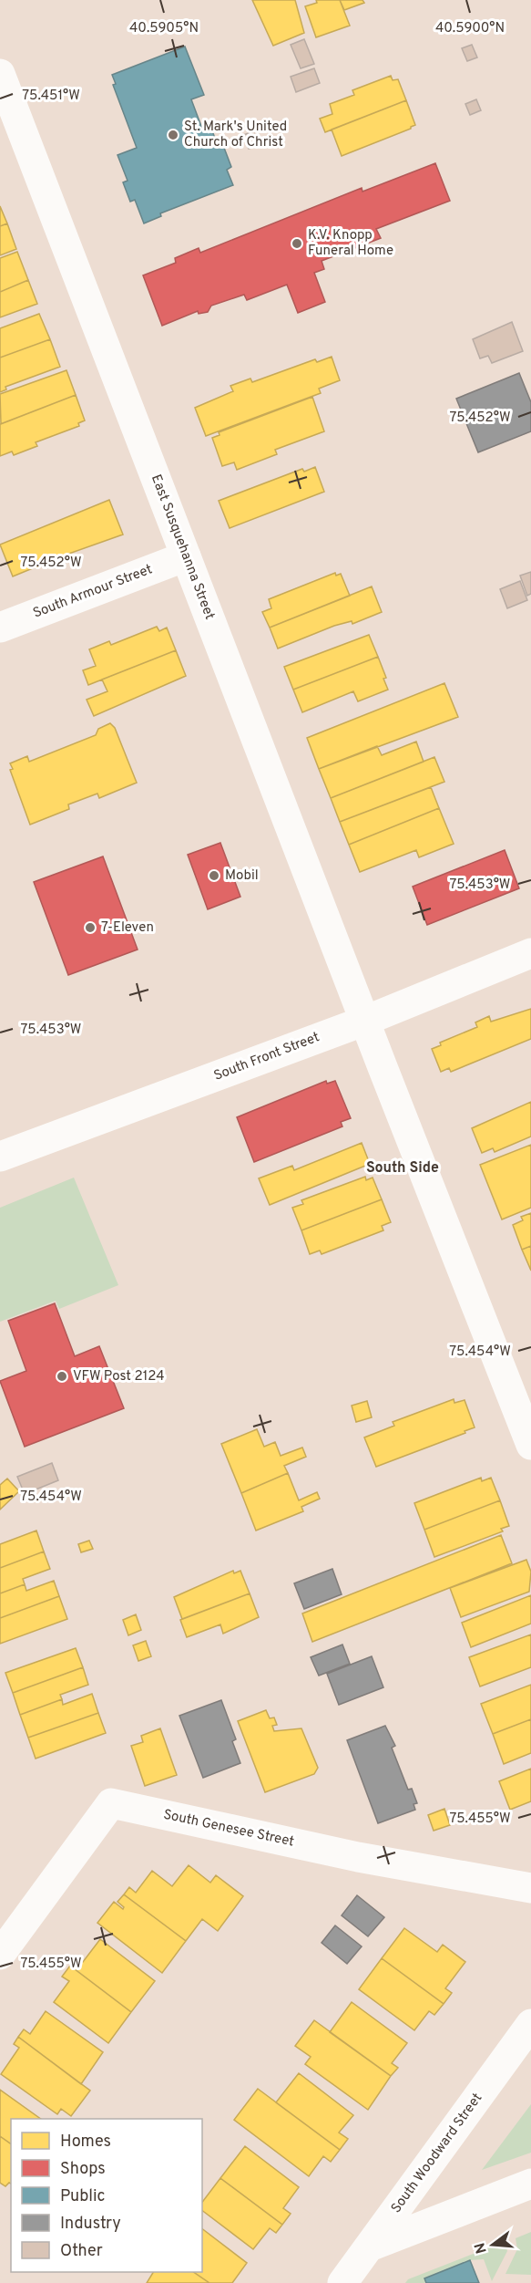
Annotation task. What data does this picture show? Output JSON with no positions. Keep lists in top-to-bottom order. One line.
{"streets":{"street":["East Susquehanna Street","South Armour Street","South Front Street","South Genesee Street","South Woodward Street"]},"crossings":[["East Susquehanna Street","South Armour Street"],["East Susquehanna Street","South Front Street"]],"districts":["South Side"],"places":["St. Mark's United Church of Christ","K.V. Knopp Funeral Home","Mobil","7-Eleven","VFW Post 2124"],"legend":["Homes","Shops","Public","Industry","Other"],"north":"left","coordinates":["40.5905°N","40.5900°N","75.451°W","75.452°W","75.453°W","75.454°W","75.455°W"]}
